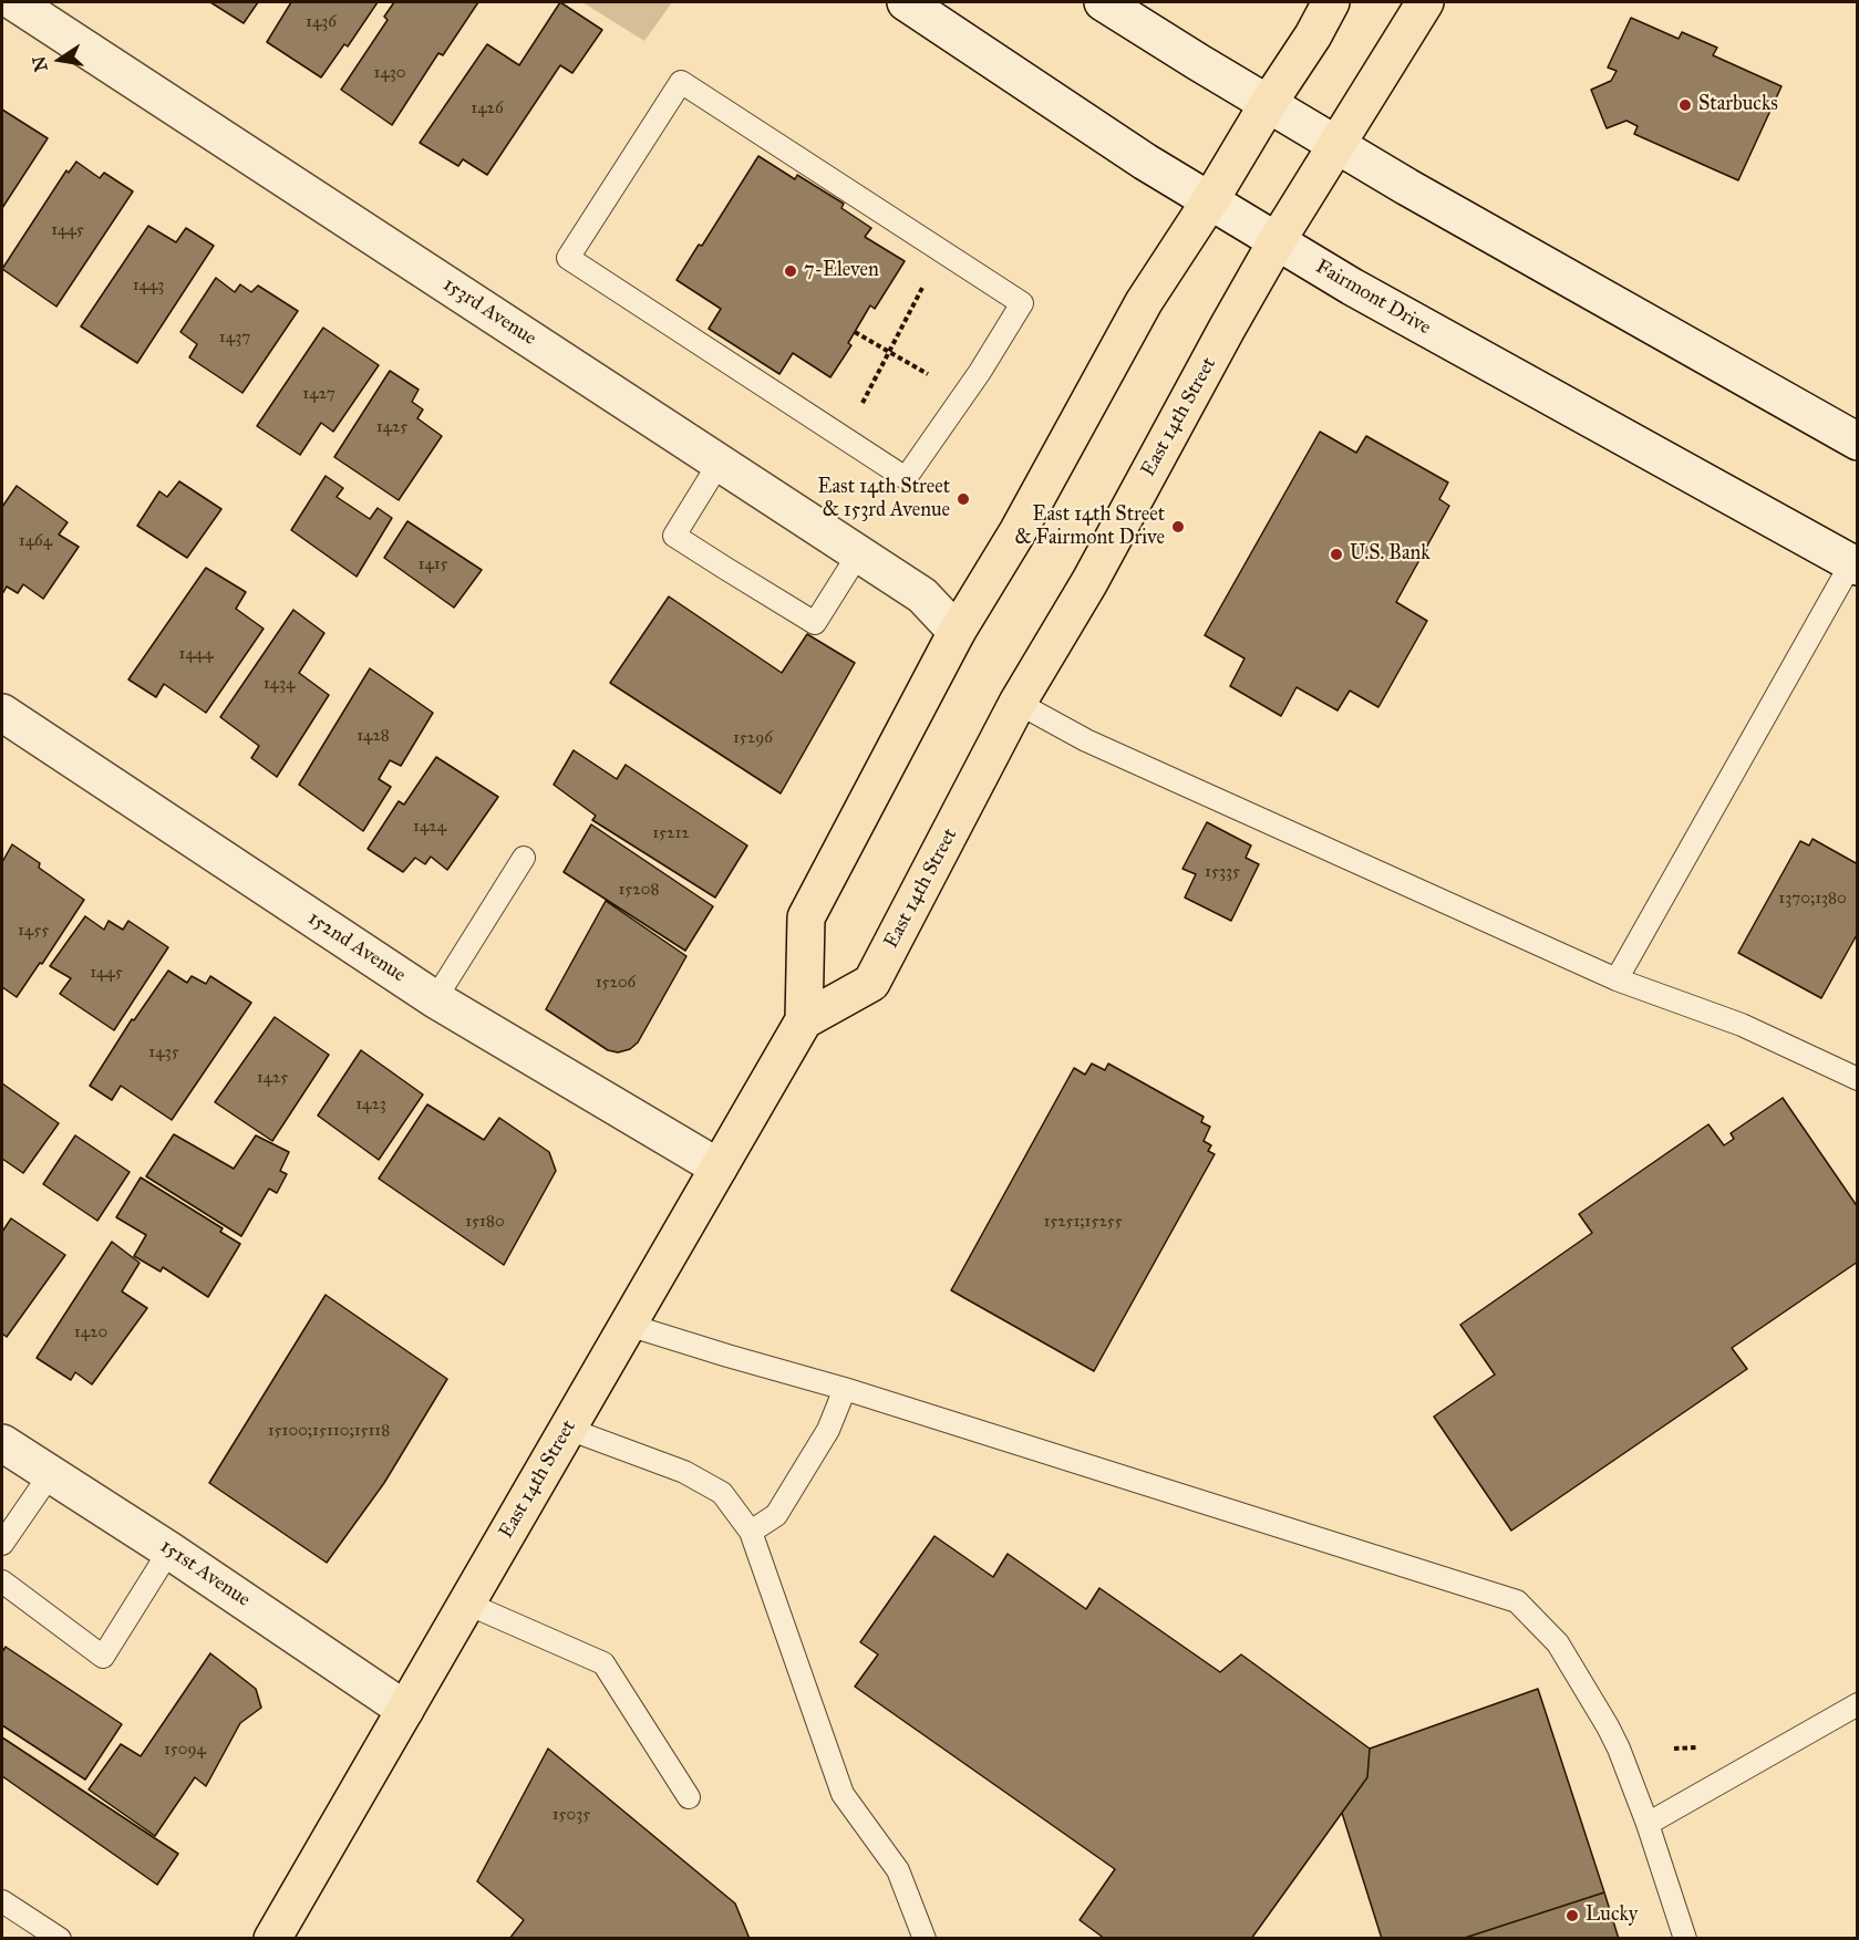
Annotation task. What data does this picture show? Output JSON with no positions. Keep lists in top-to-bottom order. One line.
{"streets":{"main road":["East 14th Street"],"street":["Fairmont Drive","153rd Avenue","152nd Avenue","151st Avenue"]},"crossings":[["Fairmont Drive","East 14th Street"],["153rd Avenue","East 14th Street"],["East 14th Street","152nd Avenue"],["East 14th Street","151st Avenue"]],"places":["Starbucks","7-Eleven","East 14th Street & 153rd Avenue","East 14th Street & Fairmont Drive","U.S. Bank","Lucky"],"house_numbers":["1436","1430","1426","1445","1443","1437","1427","1425","1464","1415","1444","1434","1428","15296","1424","15212","15335","15208","1370;1380","1455","1445","15206","1435","1425","1423","15180","15251;15255","1420","15100;15110;15118","15094","15035"],"north":"left"}
